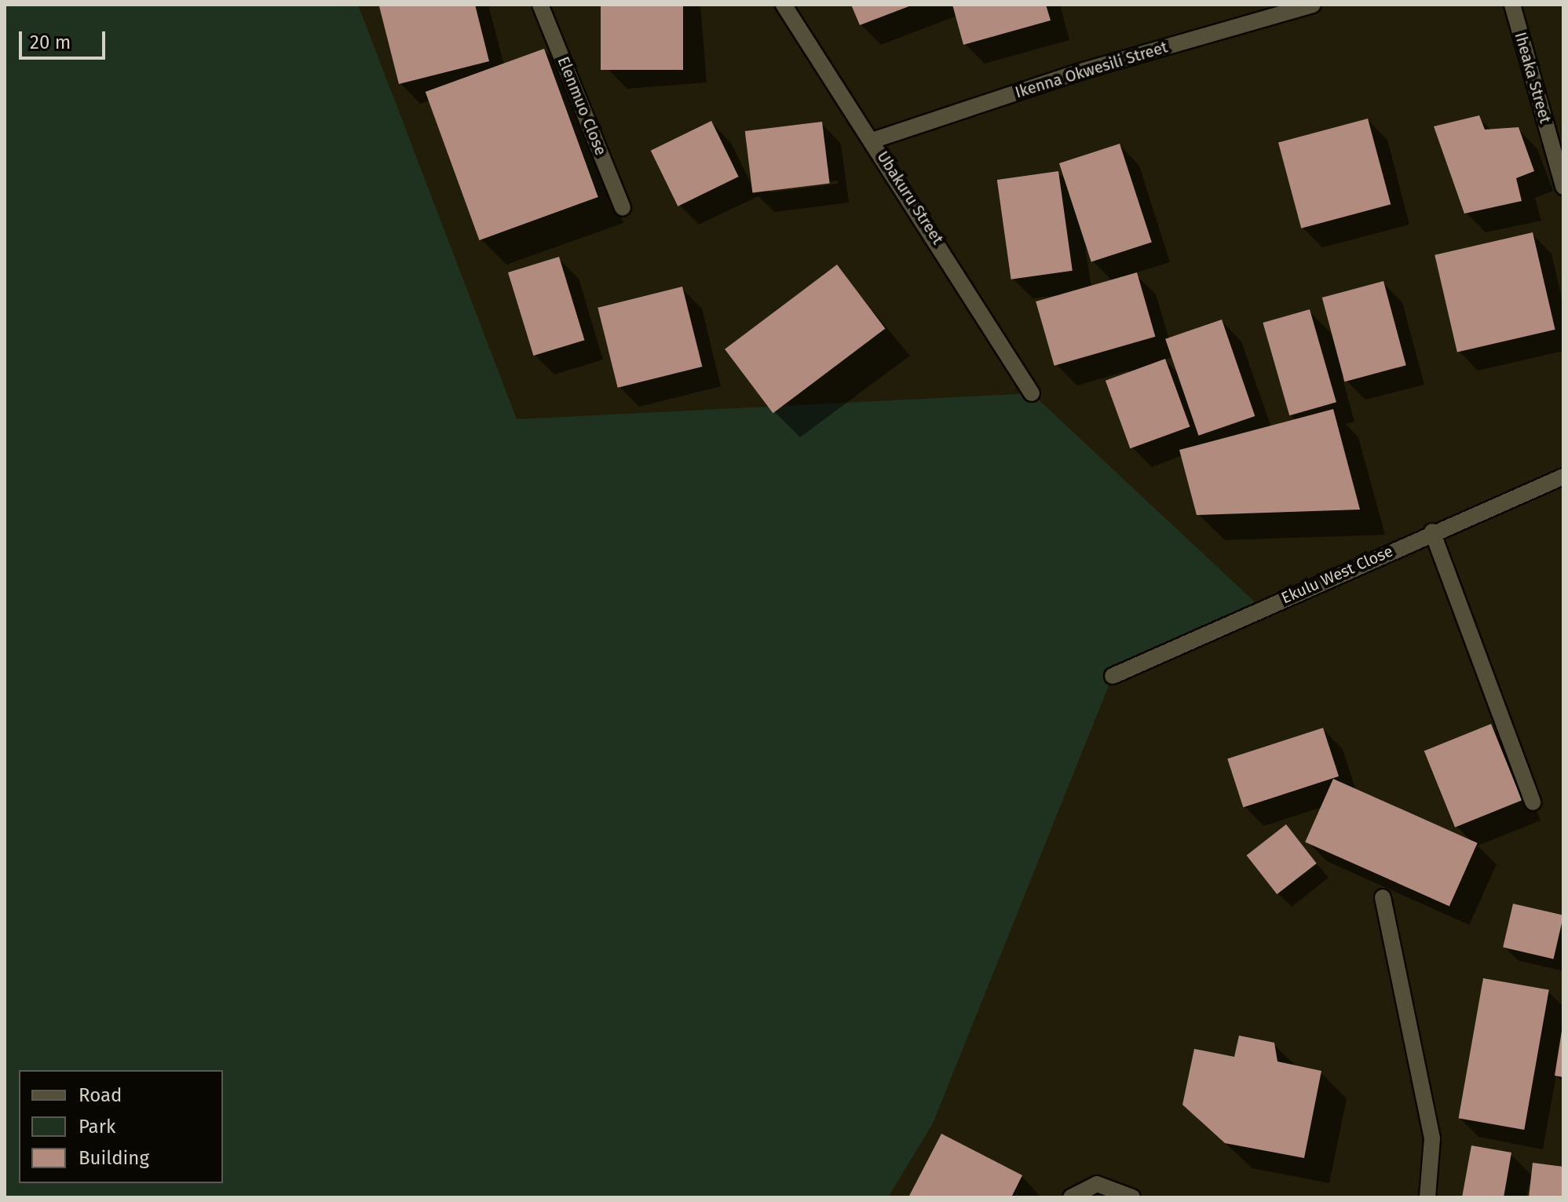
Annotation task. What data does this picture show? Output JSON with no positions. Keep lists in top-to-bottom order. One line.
{"streets":{"street":["Ikenna Okwesili Street","Iheaka Street","Elenmuo Close","Ubakuru Street","Ekulu West Close"]},"crossings":[["Ikenna Okwesili Street","Ubakuru Street"]],"legend":["Road","Park","Building"],"scale_bar":"20 m"}
